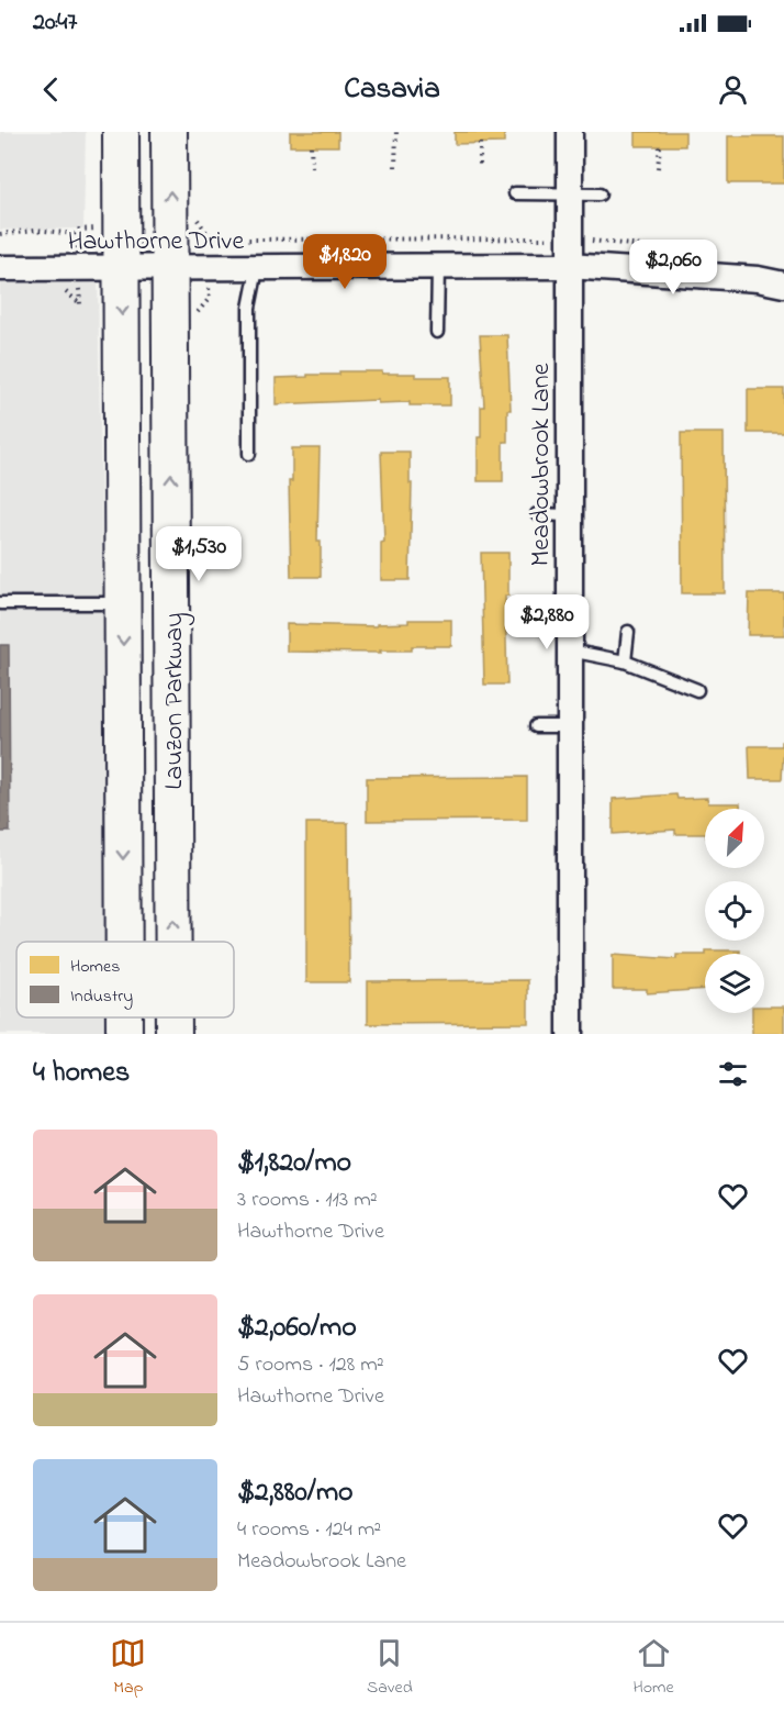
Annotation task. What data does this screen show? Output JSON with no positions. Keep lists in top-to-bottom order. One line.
{"streets":{"main road":["Lauzon Parkway"],"street":["Hawthorne Drive","Meadowbrook Lane"]},"crossings":[["Hawthorne Drive","Meadowbrook Lane"],["Hawthorne Drive","Lauzon Parkway"]],"legend":["Homes","Industry"],"north":"top right","page":{"status":"20:47","header":"Casavia","price":["$1,820","$2,060","$1,530","$2,880"],"heading":"4 homes","list":[{"name":"$1,820/mo","note":"3 rooms · 113 m² · Hawthorne Drive"},{"name":"$2,060/mo","note":"5 rooms · 128 m² · Hawthorne Drive"},{"name":"$2,880/mo","note":"4 rooms · 124 m² · Meadowbrook Lane"}],"tabs":["Map","Saved","Home"]}}
